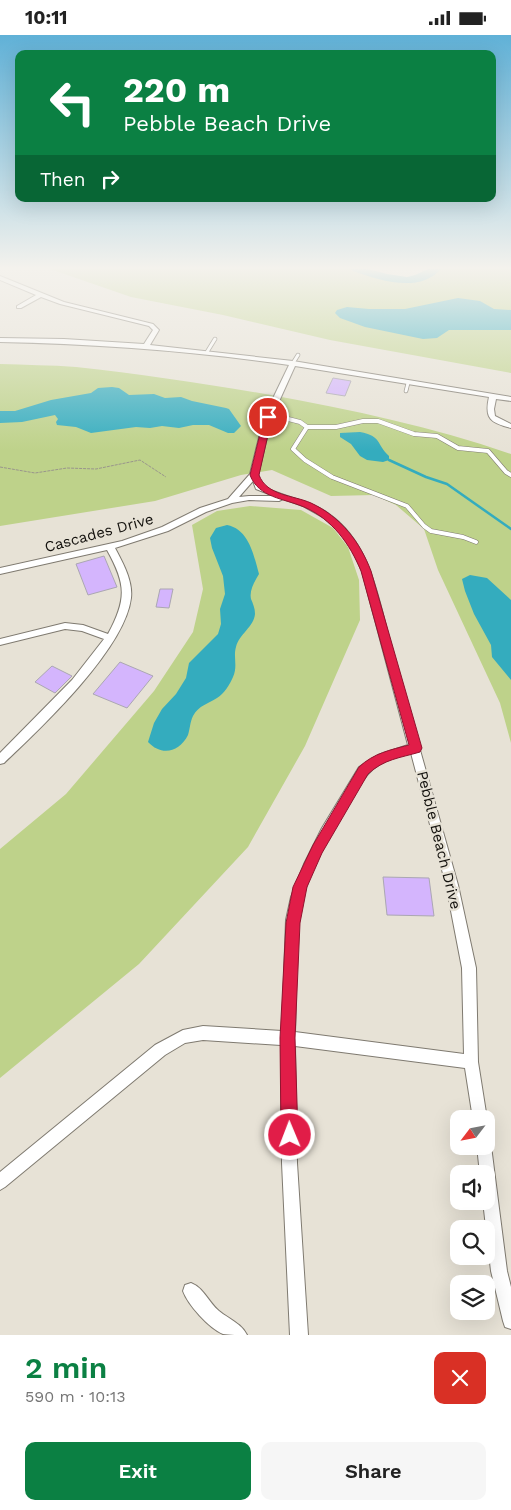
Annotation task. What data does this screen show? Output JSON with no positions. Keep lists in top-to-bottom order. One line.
{"streets":{"street":["Cascades Drive","Pebble Beach Drive"]},"crossings":[["Cascades Drive","Pebble Beach Drive"]],"north":"bottom left","page":{"status":"10:11","turn":["220 m","Pebble Beach Drive"],"then":"Then","heading":["2 min","590 m · 10:13"],"buttons":["Exit","Share"]}}
